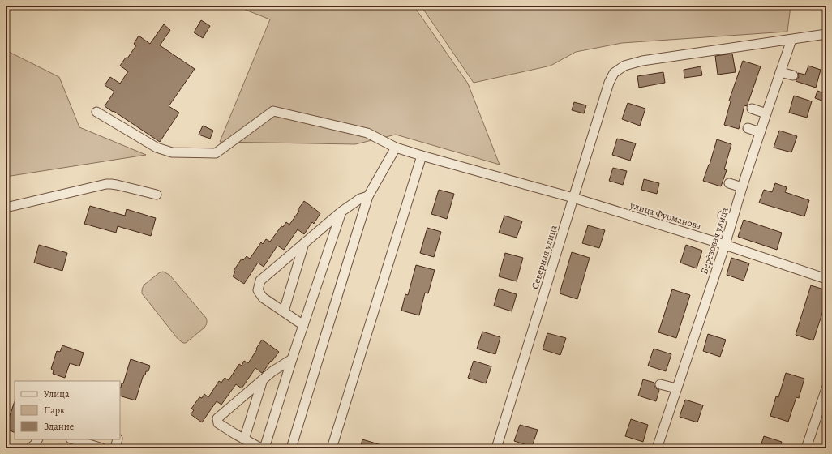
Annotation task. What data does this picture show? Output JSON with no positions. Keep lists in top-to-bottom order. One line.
{"streets":{"street":["улица Фурманова","Берёзовая улица","Северная улица"]},"crossings":[["улица Фурманова","Берёзовая улица"],["улица Фурманова","Северная улица"],["Берёзовая улица","Северная улица"]],"legend":["Улица","Парк","Здание"]}
